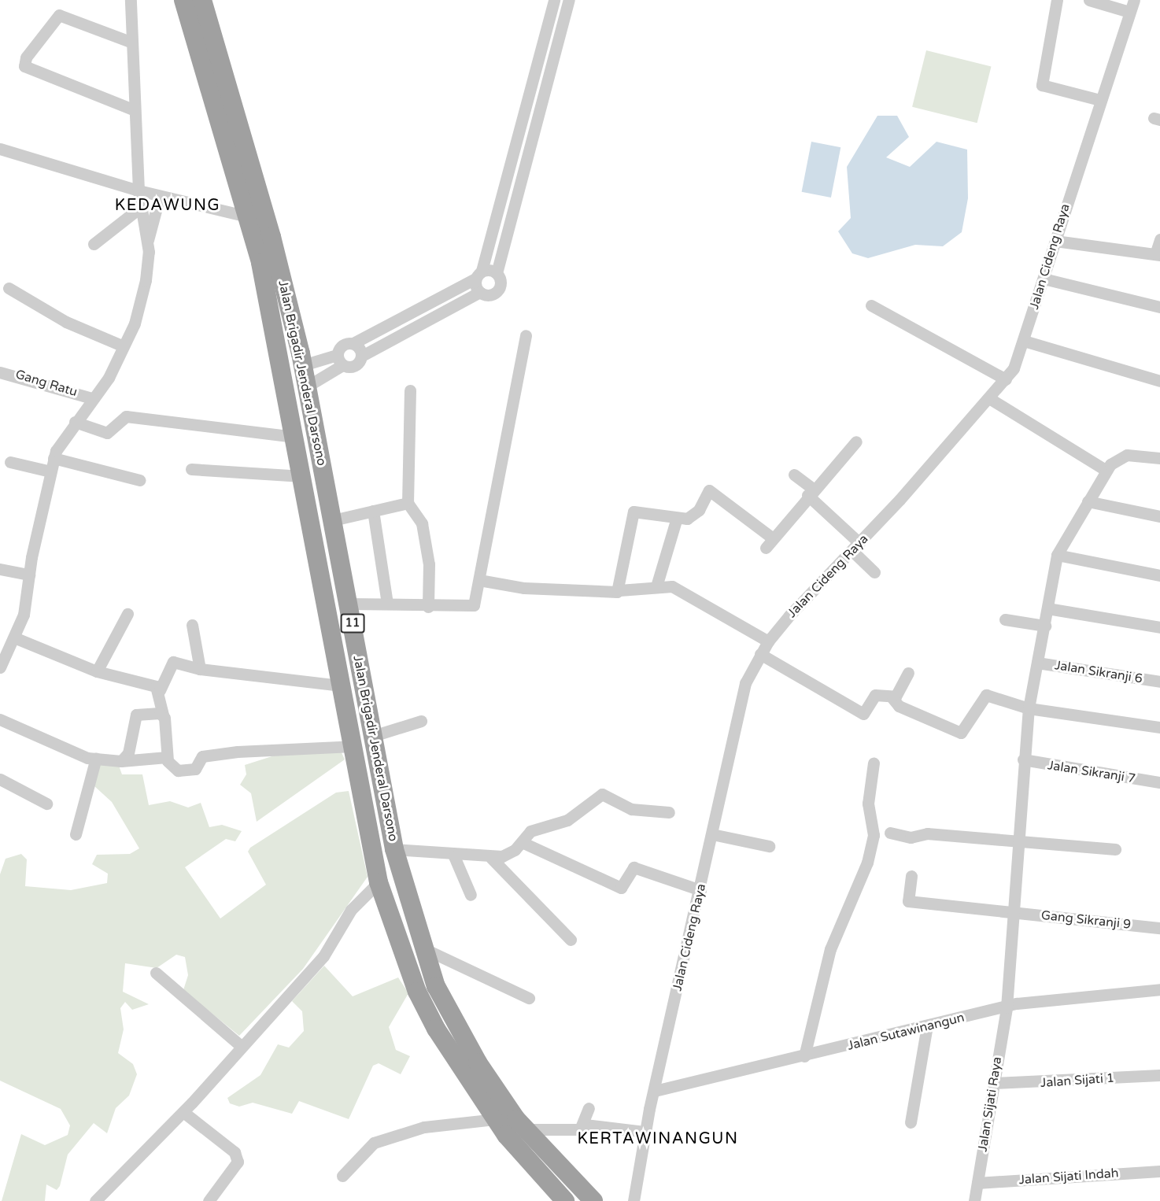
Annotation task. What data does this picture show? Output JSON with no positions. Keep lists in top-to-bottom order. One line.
{"streets":{"highway":["Jalan Brigadir Jenderal Darsono","11"],"street":["Jalan Cideng Raya","Gang Ratu","Jalan Sikranji 6","Jalan Sikranji 7","Gang Sikranji 9","Jalan Sutawinangun","Jalan Sijati 1","Jalan Sijati Raya","Jalan Sijati Indah"]},"crossings":[["Jalan Cideng Raya","Jalan Sutawinangun"],["Jalan Sikranji 6","Jalan Sijati Raya"],["Jalan Sikranji 7","Jalan Sijati Raya"],["Gang Sikranji 9","Jalan Sijati Raya"],["Jalan Sutawinangun","Jalan Sijati Raya"],["Jalan Sijati 1","Jalan Sijati Raya"],["Jalan Sijati Raya","Jalan Sijati Indah"]],"districts":["KEDAWUNG","KERTAWINANGUN"]}
